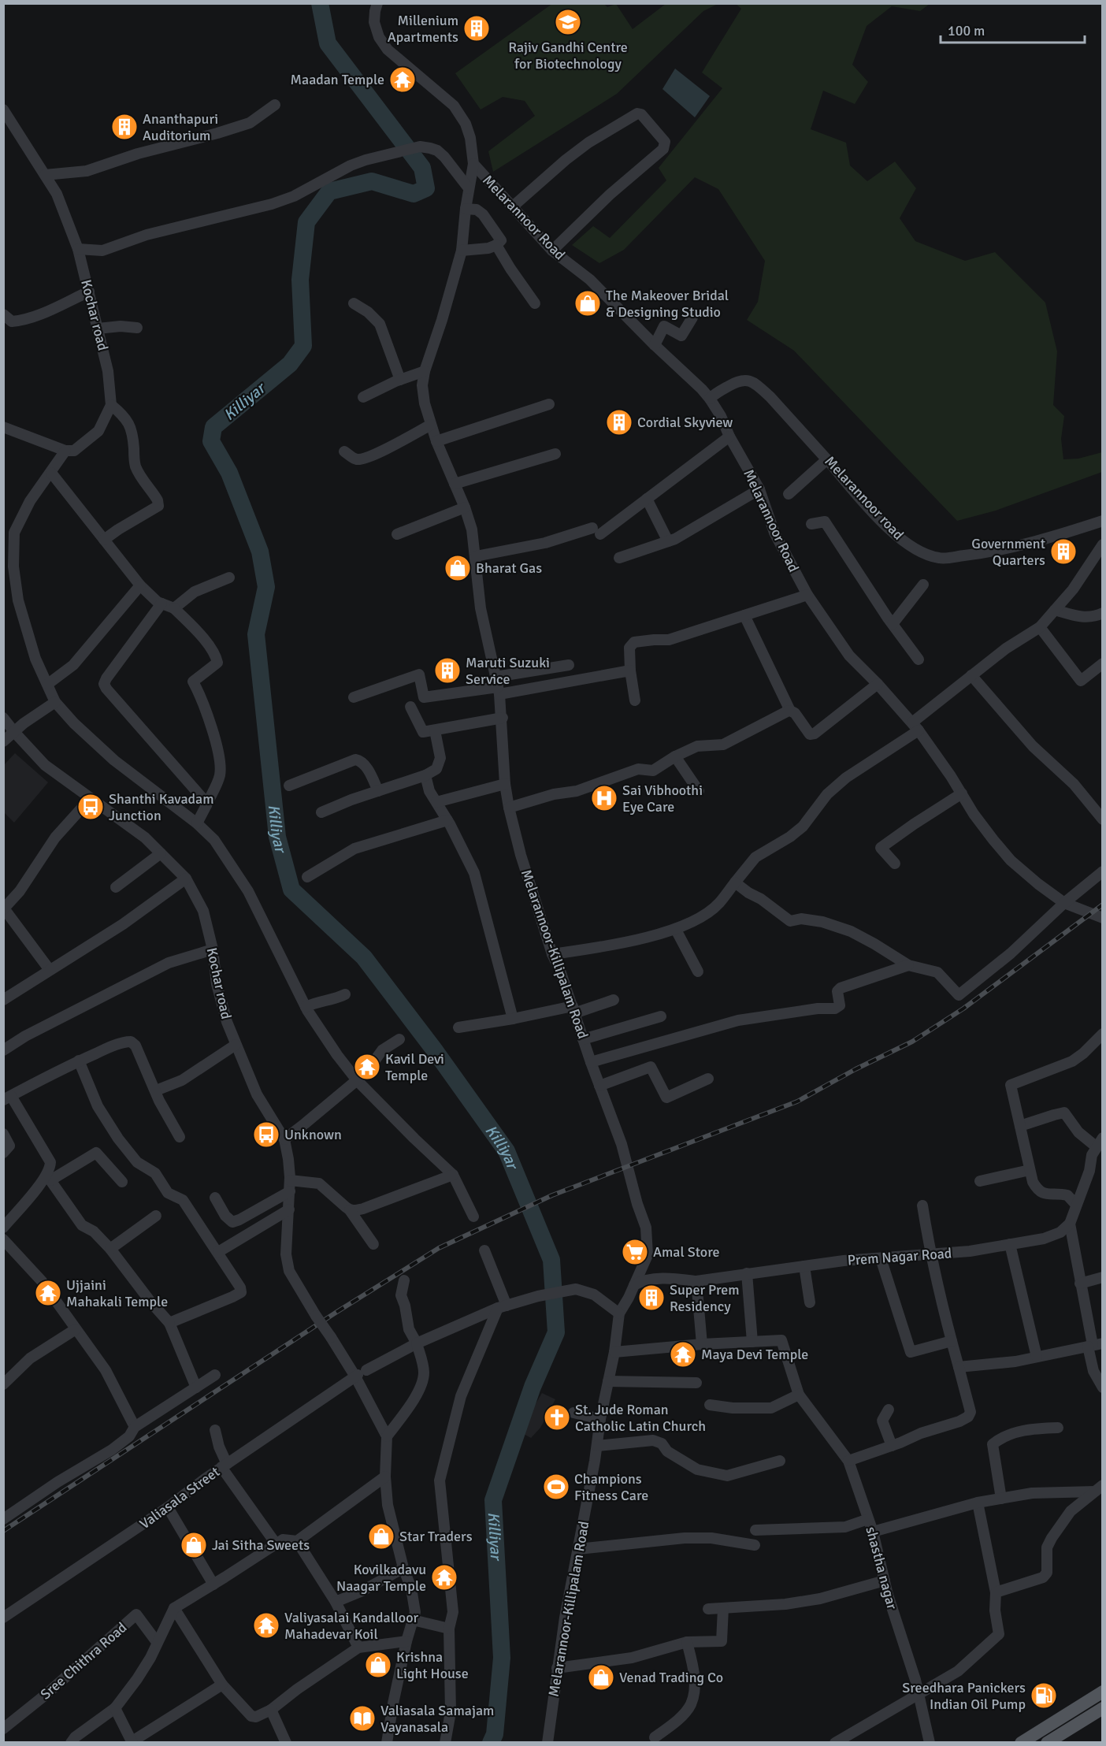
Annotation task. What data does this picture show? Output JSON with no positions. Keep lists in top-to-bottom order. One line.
{"streets":{"street":["Melarannoor Road","Kochar road","Melarannoor road","Melarannoor-Killipalam Road","Prem Nagar Road","Valiasala Street","shastha nagar","Sree Chithra Road"]},"crossings":[["Melarannoor Road","Melarannoor road"],["Melarannoor Road","Melarannoor-Killipalam Road"],["Kochar road","Valiasala Street"],["Melarannoor-Killipalam Road","Prem Nagar Road"],["Melarannoor-Killipalam Road","Valiasala Street"]],"water":["Killiyar"],"places":{"school or university":["Rajiv Gandhi Centre for Biotechnology"],"building":["Millenium Apartments","Ananthapuri Auditorium","Cordial Skyview","Government Quarters","Maruti Suzuki Service","Super Prem Residency"],"temple":["Maadan Temple","Kavil Devi Temple","Ujjaini Mahakali Temple","Maya Devi Temple","Kovilkadavu Naagar Temple","Valiyasalai Kandalloor Mahadevar Koil"],"shop":["The Makeover Bridal & Designing Studio","Bharat Gas","Star Traders","Jai Sitha Sweets","Krishna Light House","Venad Trading Co"],"hospital":["Sai Vibhoothi Eye Care"],"bus stop":["Shanthi Kavadam Junction","Unknown"],"supermarket":["Amal Store"],"church":["St. Jude Roman Catholic Latin Church"],"sports":["Champions Fitness Care"],"fuel station":["Sreedhara Panickers Indian Oil Pump"],"library":["Valiasala Samajam Vayanasala"]},"scale_bar":"100 m"}
